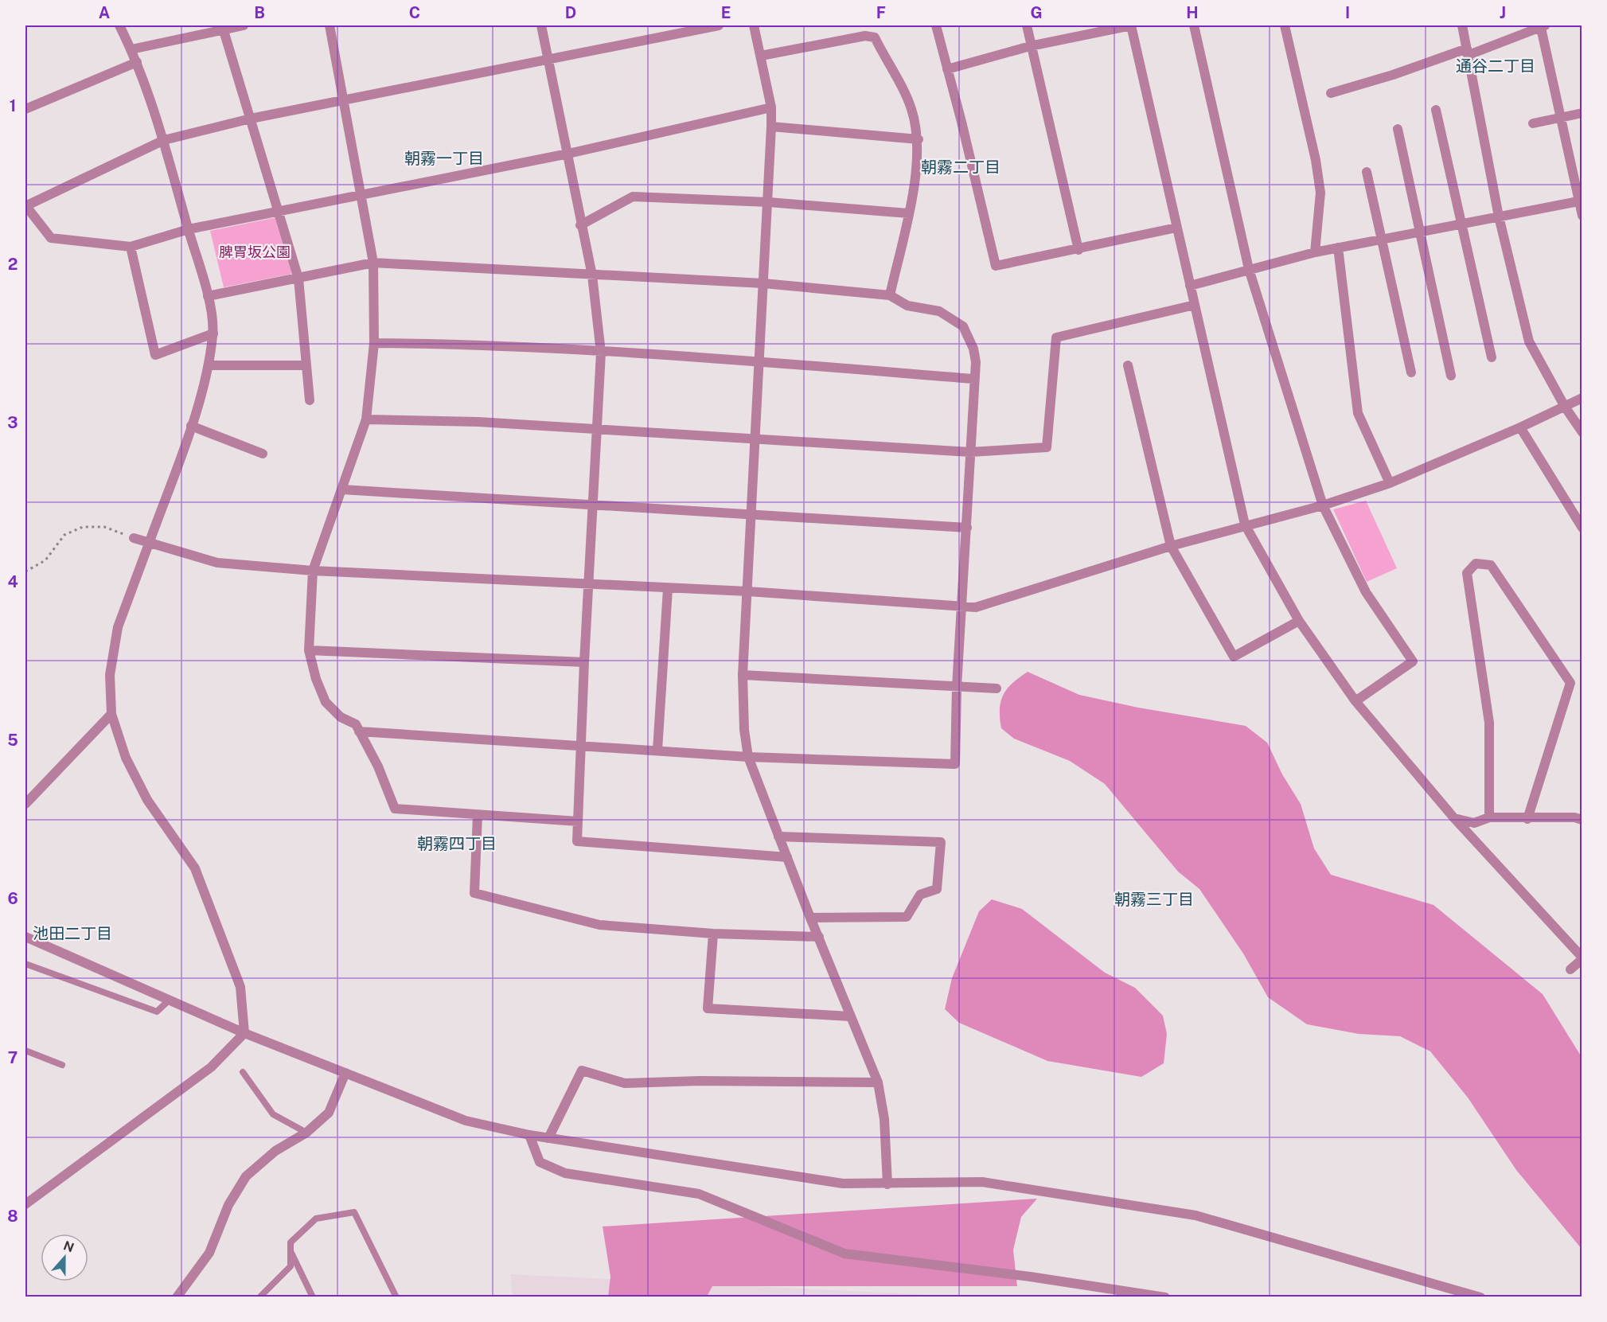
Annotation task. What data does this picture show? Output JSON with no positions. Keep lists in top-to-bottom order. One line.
{"districts":["通谷二丁目","朝霧一丁目","朝霧二丁目","朝霧四丁目","朝霧三丁目","池田二丁目"],"parks":["脾胃坂公園"],"north":"top","grid":{"columns":["A","B","C","D","E","F","G","H","I","J"],"rows":["1","2","3","4","5","6","7","8"]}}
